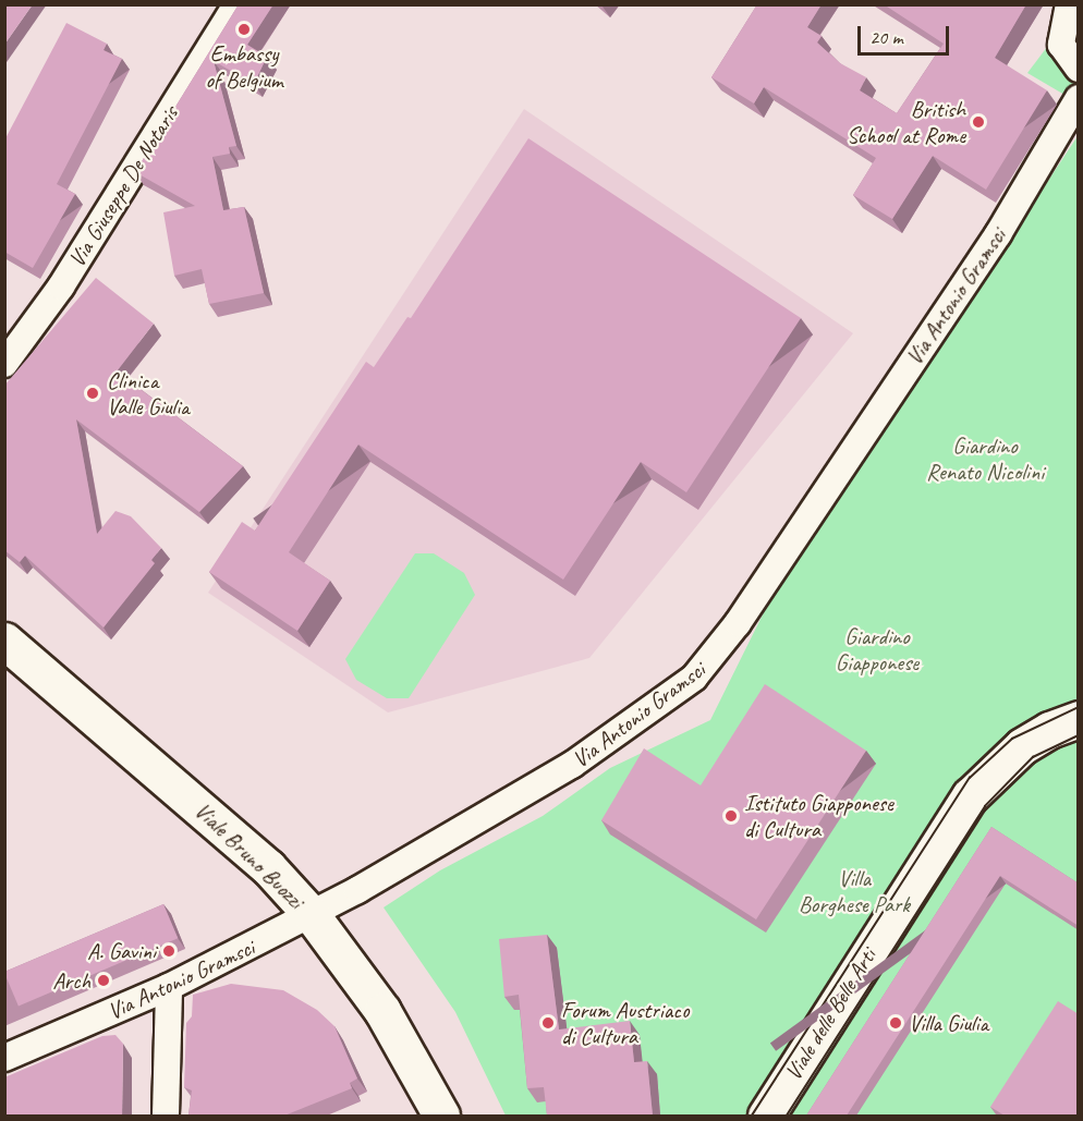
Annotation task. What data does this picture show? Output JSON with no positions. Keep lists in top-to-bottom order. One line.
{"streets":{"street":["Via Giuseppe De Notaris","Via Antonio Gramsci","Viale Bruno Buozzi","Viale delle Belle Arti"]},"crossings":[["Via Antonio Gramsci","Viale Bruno Buozzi"]],"parks":["Giardino Renato Nicolini","Giardino Giapponese","Villa Borghese Park"],"places":["Embassy of Belgium","British School at Rome","Clinica Valle Giulia","Istituto Giapponese di Cultura","A. Gavini","Arch","Forum Austriaco di Cultura","Villa Giulia"],"scale_bar":"20 m"}
